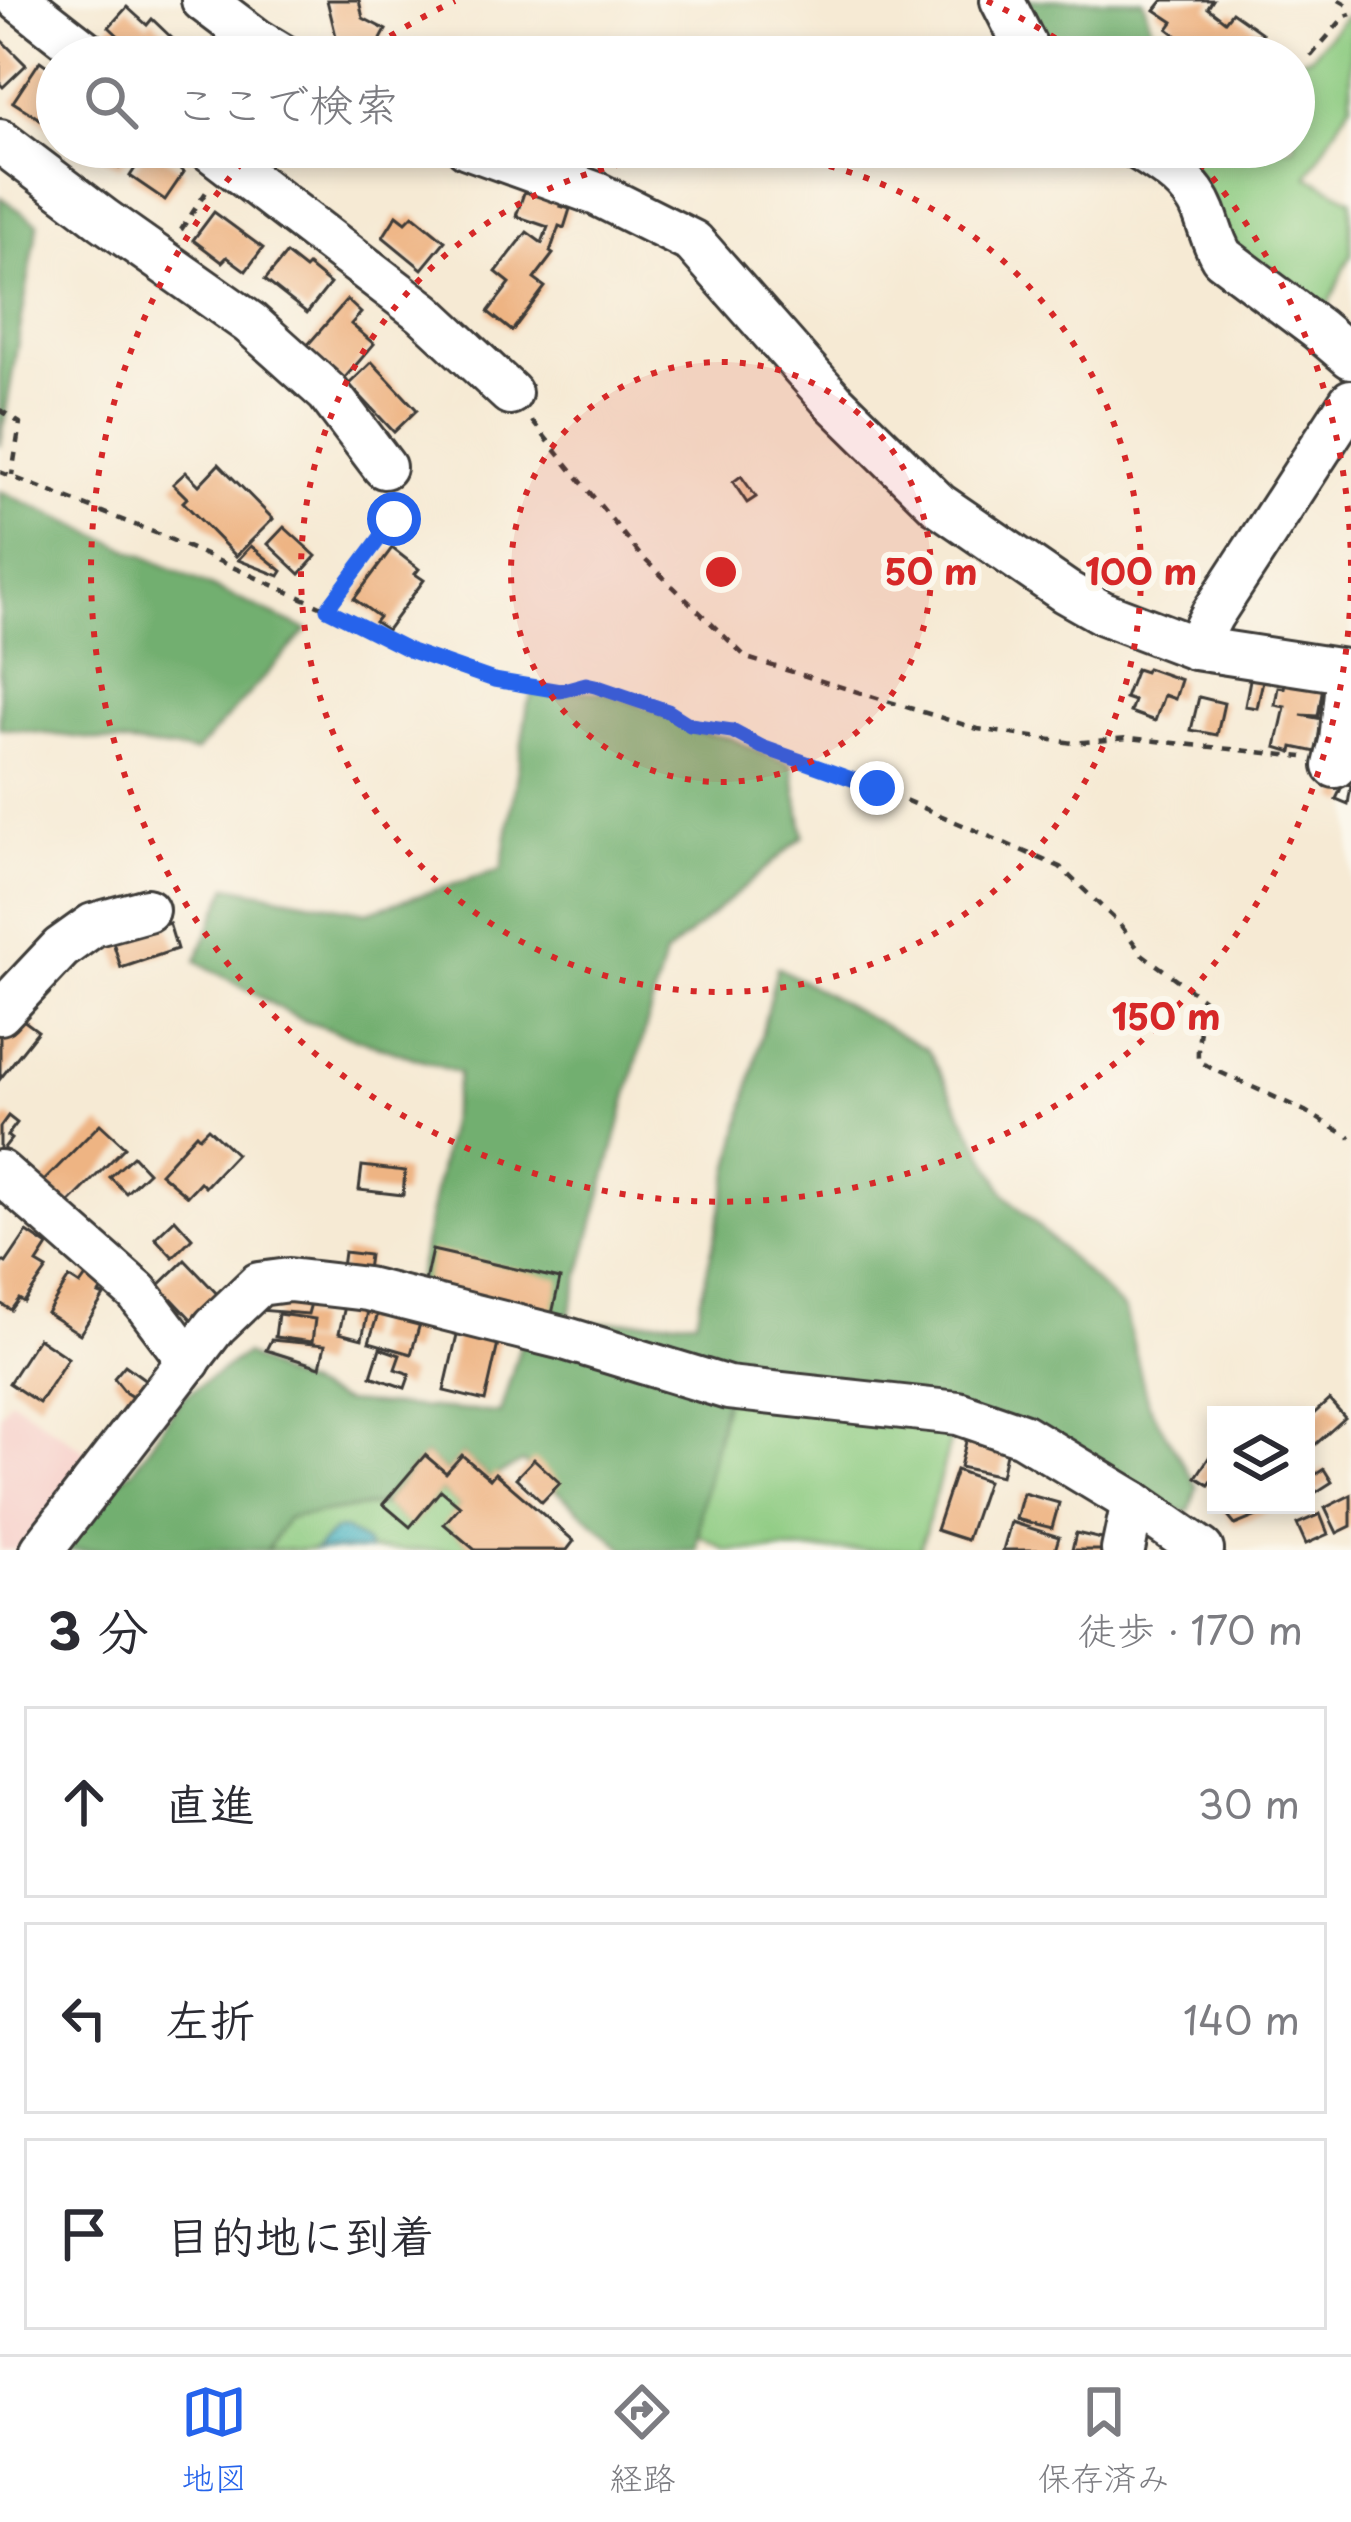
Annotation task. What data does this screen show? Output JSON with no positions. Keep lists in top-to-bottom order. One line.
{"page":{"search":"ここで検索","heading":["3 分","徒歩 · 170 m"],"list":[["直進","30 m"],["左折","140 m"],"目的地に到着"],"nav":["地図","経路","保存済み"]},"rings":["50 m","100 m","150 m"]}
